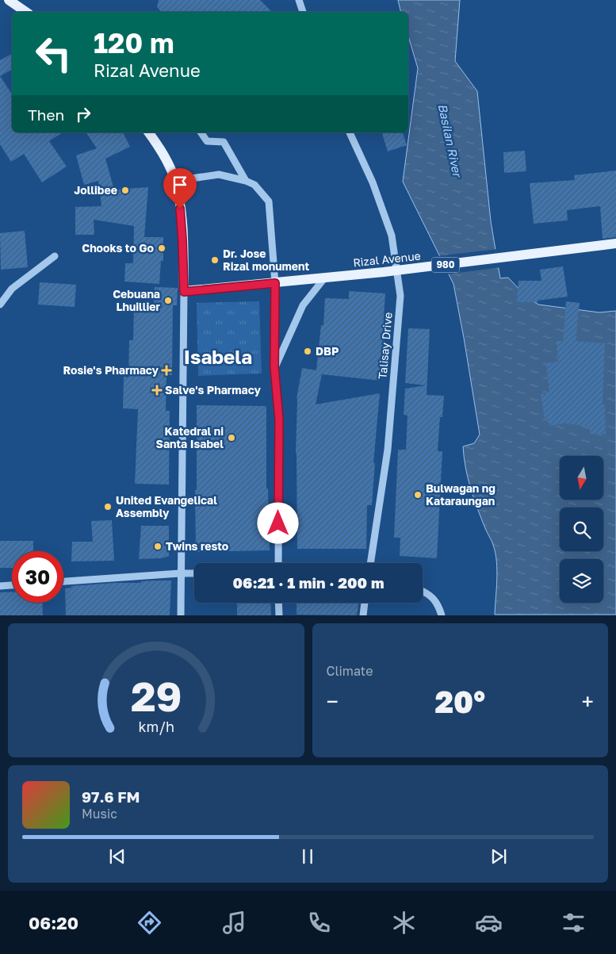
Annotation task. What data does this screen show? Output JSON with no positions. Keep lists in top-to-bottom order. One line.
{"streets":{"main road":["Rizal Avenue","980"],"street":["Talisay Drive"]},"districts":["Isabela"],"water":["Basilan River"],"places":{"other":["Jollibee","Chooks to Go","Dr. Jose Rizal monument","Cebuana Lhuillier","DBP","Katedral ni Santa Isabel","Bulwagan ng Kataraungan","United Evangelical Assembly","Twins resto"],"health":["Rosie's Pharmacy","Salve's Pharmacy"]},"north":"bottom","page":{"turn":["120 m","Rizal Avenue"],"then":"Then","limit":"30","trip":"06:21 · 1 min · 200 m","tile":"Climate","heat":["−","20°","+"],"song":["97.6 FM","Music"],"tabs":"06:20","gauge":["29","km/h"]}}
